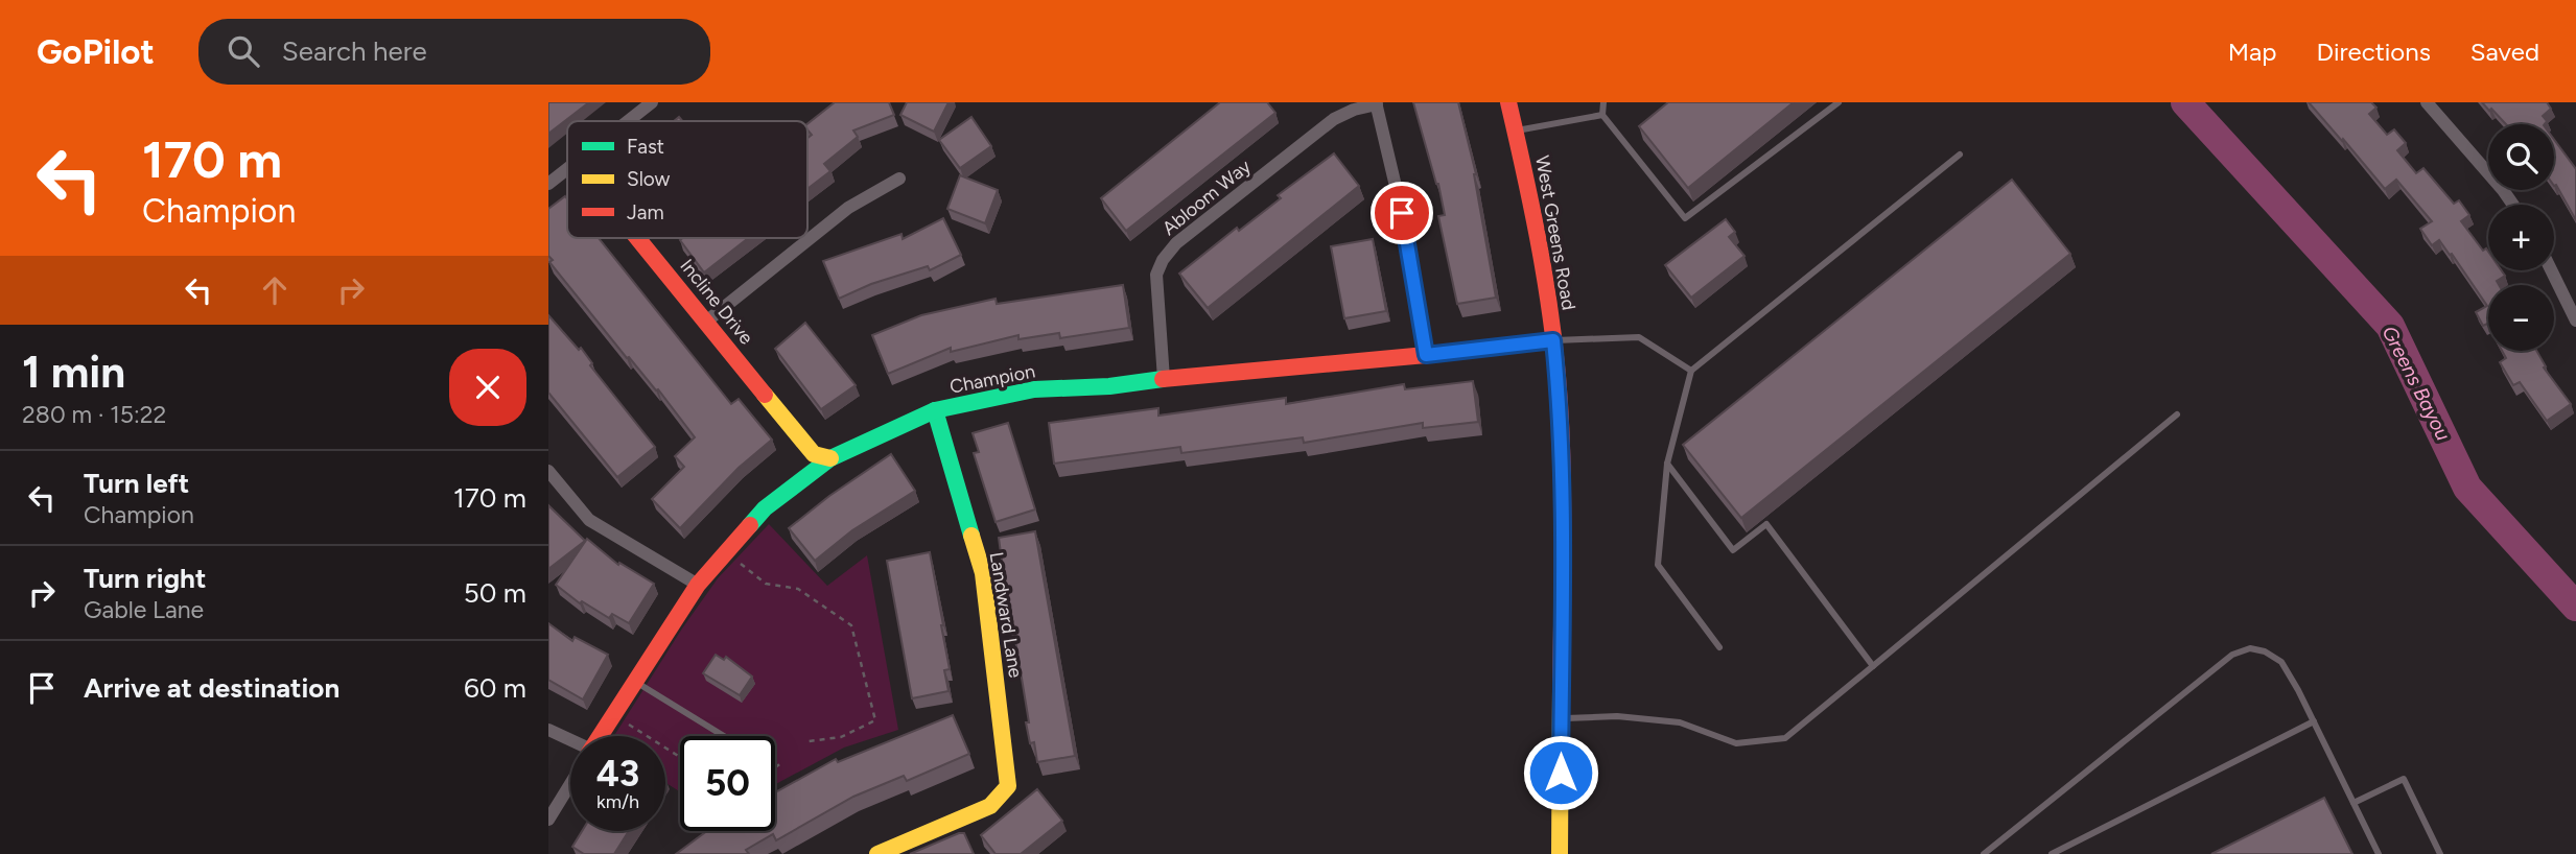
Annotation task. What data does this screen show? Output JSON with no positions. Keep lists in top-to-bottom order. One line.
{"streets":{"street":["Abloom Way","West Greens Road","Incline Drive","Champion","Landward Lane"]},"crossings":[["Abloom Way","Champion"],["West Greens Road","Champion"],["Incline Drive","Champion"],["Champion","Landward Lane"]],"water":["Greens Bayou"],"legend":["Fast","Slow","Jam"],"page":{"header":"GoPilot","search":"Search here","nav":["Map","Directions","Saved"],"turn":["170 m","Champion"],"map_buttons":["+","−"],"heading":["1 min","280 m · 15:22"],"list":[{"name":"Turn left","note":"Champion","value":"170 m"},{"name":"Turn right","note":"Gable Lane","value":"50 m"},{"name":"Arrive at destination","value":"60 m"}],"speed":"43 km/h","limit":"50"}}
